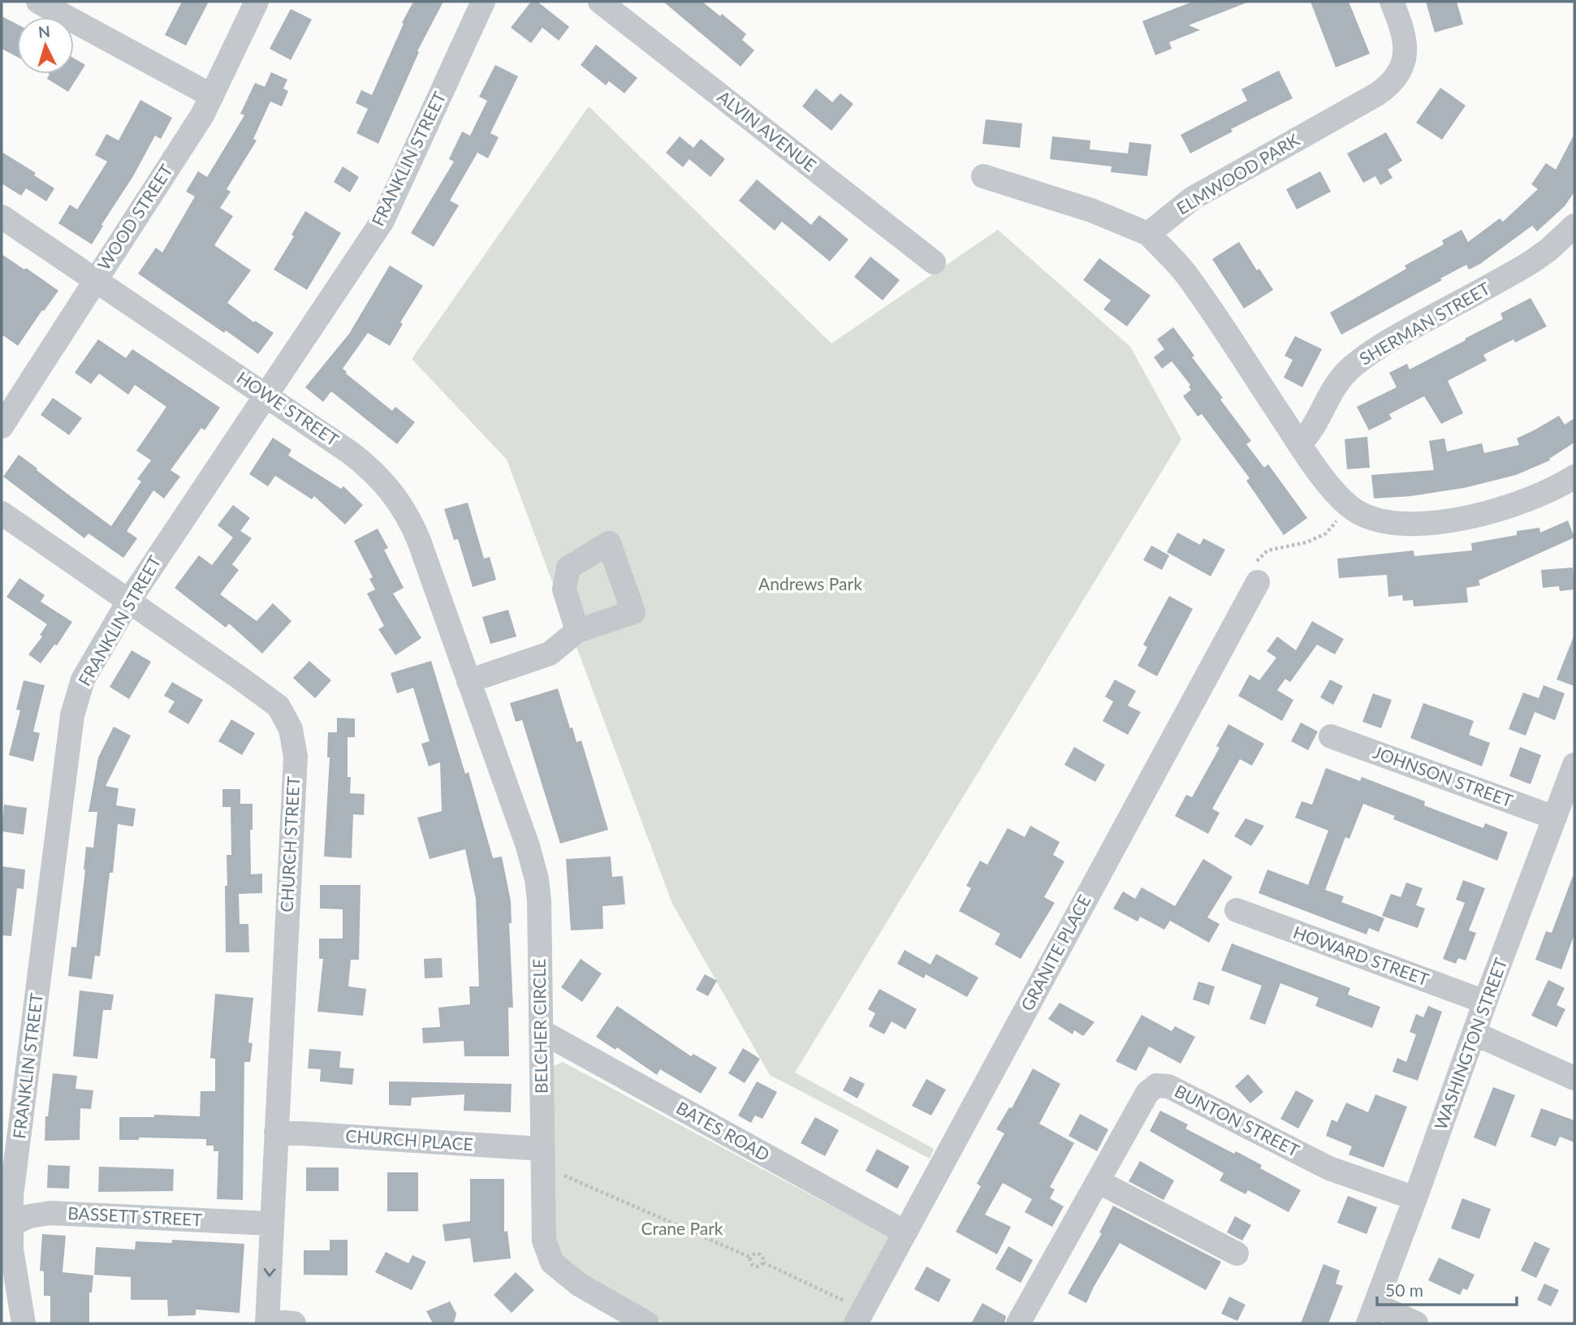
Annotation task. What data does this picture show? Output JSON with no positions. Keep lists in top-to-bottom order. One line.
{"streets":{"street":["ALVIN AVENUE","FRANKLIN STREET","ELMWOOD PARK","WOOD STREET","SHERMAN STREET","HOWE STREET","JOHNSON STREET","CHURCH STREET","GRANITE PLACE","HOWARD STREET","BELCHER CIRCLE","WASHINGTON STREET","BUNTON STREET","BATES ROAD","CHURCH PLACE","BASSETT STREET"]},"crossings":[["FRANKLIN STREET","HOWE STREET"],["FRANKLIN STREET","CHURCH STREET"],["FRANKLIN STREET","BASSETT STREET"],["WOOD STREET","HOWE STREET"],["HOWE STREET","BELCHER CIRCLE"],["JOHNSON STREET","WASHINGTON STREET"],["CHURCH STREET","CHURCH PLACE"],["CHURCH STREET","BASSETT STREET"],["GRANITE PLACE","BATES ROAD"],["HOWARD STREET","WASHINGTON STREET"],["BELCHER CIRCLE","BATES ROAD"],["BELCHER CIRCLE","CHURCH PLACE"],["WASHINGTON STREET","BUNTON STREET"]],"parks":["Andrews Park","Crane Park"],"scale_bar":"50 m","north":"top"}
